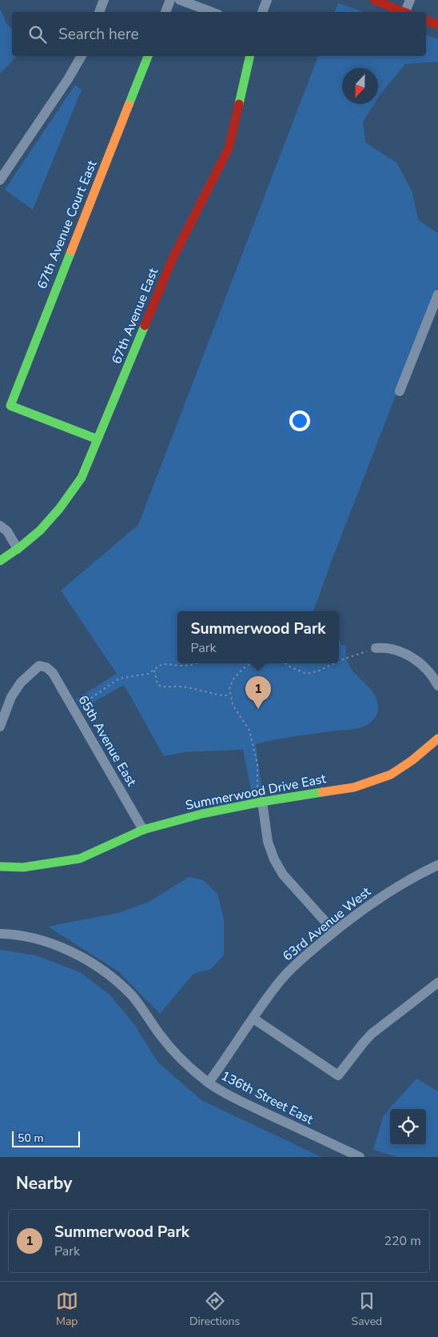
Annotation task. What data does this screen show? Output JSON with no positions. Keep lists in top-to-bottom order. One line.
{"streets":{"street":["67th Avenue Court East","67th Avenue East","65th Avenue East","Summerwood Drive East","63rd Avenue West","136th Street East"]},"crossings":[["67th Avenue Court East","67th Avenue East"],["65th Avenue East","Summerwood Drive East"],["63rd Avenue West","136th Street East"]],"scale_bar":"50 m","north":"bottom","page":{"search":"Search here","popup":["Summerwood Park","Park"],"pins":"1","scale":"50 m","heading":"Nearby","list":[{"mark":"1","name":"Summerwood Park","note":"Park","value":"220 m"}],"nav":["Map","Directions","Saved"]}}
